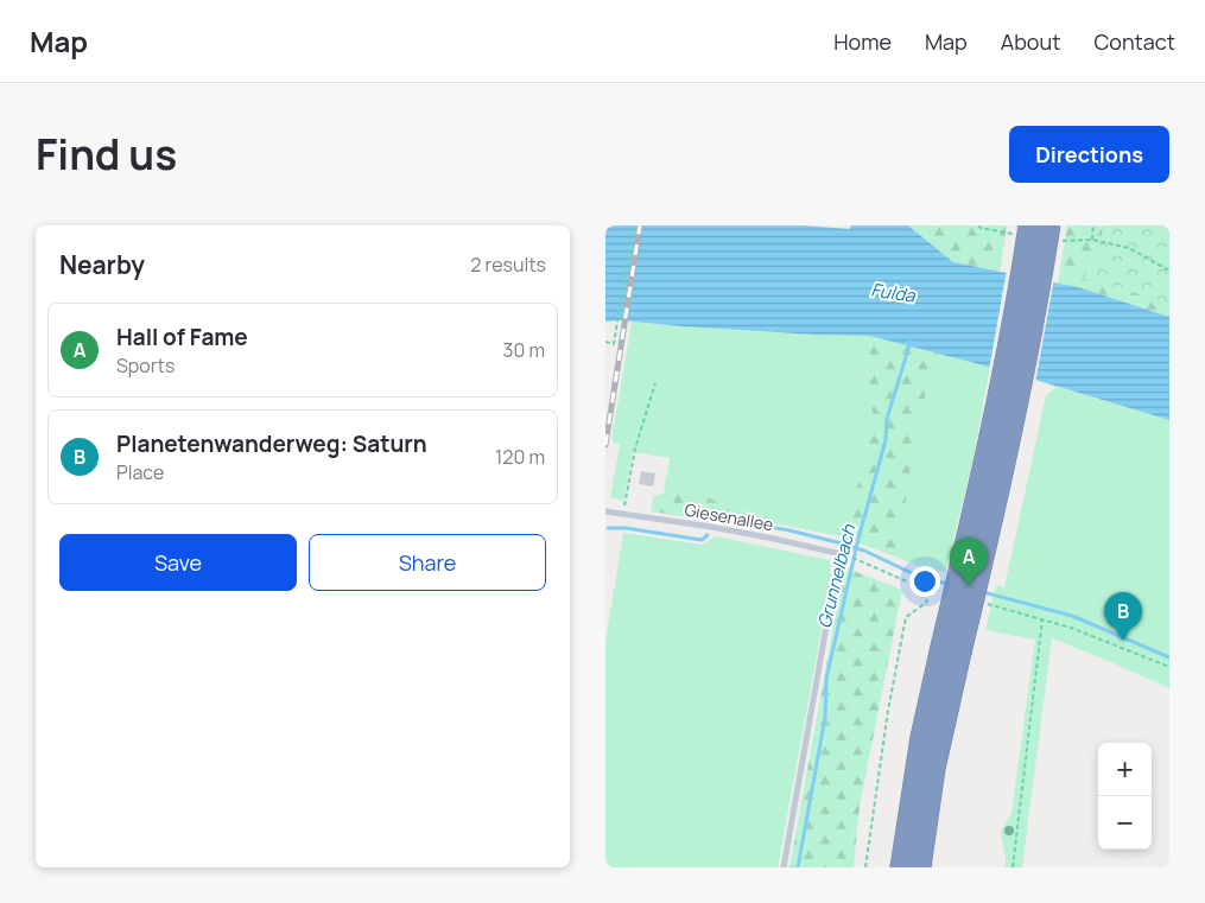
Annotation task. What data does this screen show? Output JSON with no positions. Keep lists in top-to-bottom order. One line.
{"streets":{"lane":["Giesenallee"]},"water":["Fulda","Grunnelbach"],"page":{"header":"Map","nav":["Home","Map","About","Contact"],"title":"Find us","buttons":["Directions",["Save","Share"]],"heading":["Nearby","2 results"],"list":[{"mark":"A","name":"Hall of Fame","note":"Sports","value":"30 m"},{"mark":"B","name":"Planetenwanderweg: Saturn","note":"Place","value":"120 m"}],"pins":["A","B"],"map_buttons":["+","−"]}}
